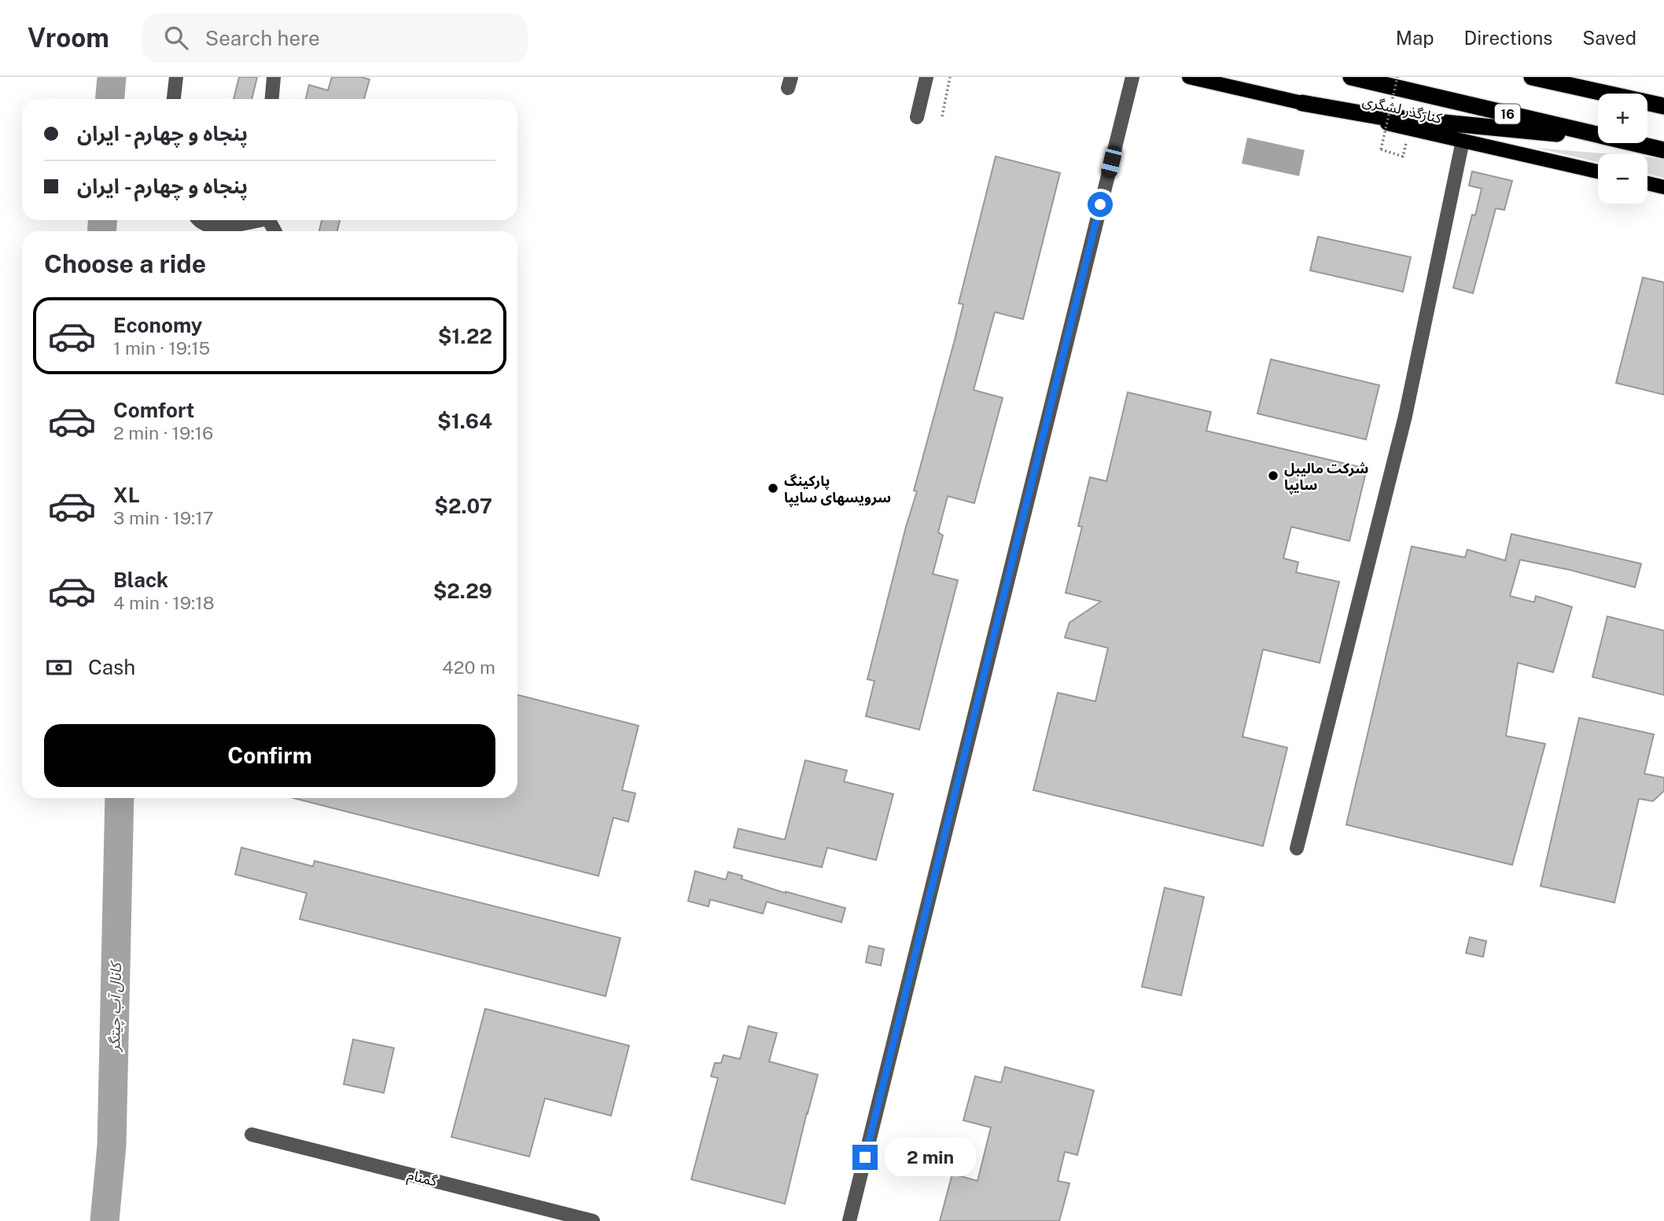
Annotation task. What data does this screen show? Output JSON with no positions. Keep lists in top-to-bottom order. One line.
{"streets":{"highway":["16"],"main road":["کنارگذر لشگری"],"lane":["گمنام"]},"water":["کانال آب چیتگر"],"places":["شرکت مالیبل سایپا","پارکینگ سرویسهای سایپا"],"page":{"header":"Vroom","search":"Search here","nav":["Map","Directions","Saved"],"map_buttons":["+","−"],"banner":["پنجاه و چهارم - ایران","پنجاه و چهارم - ایران"],"heading":"Choose a ride","list":[{"name":"Economy","note":"1 min · 19:15","value":"$1.22"},{"name":"Comfort","note":"2 min · 19:16","value":"$1.64"},{"name":"XL","note":"3 min · 19:17","value":"$2.07"},{"name":"Black","note":"4 min · 19:18","value":"$2.29"}],"pay":["Cash","420 m"],"buttons":"Confirm","bubble":"2 min"}}
